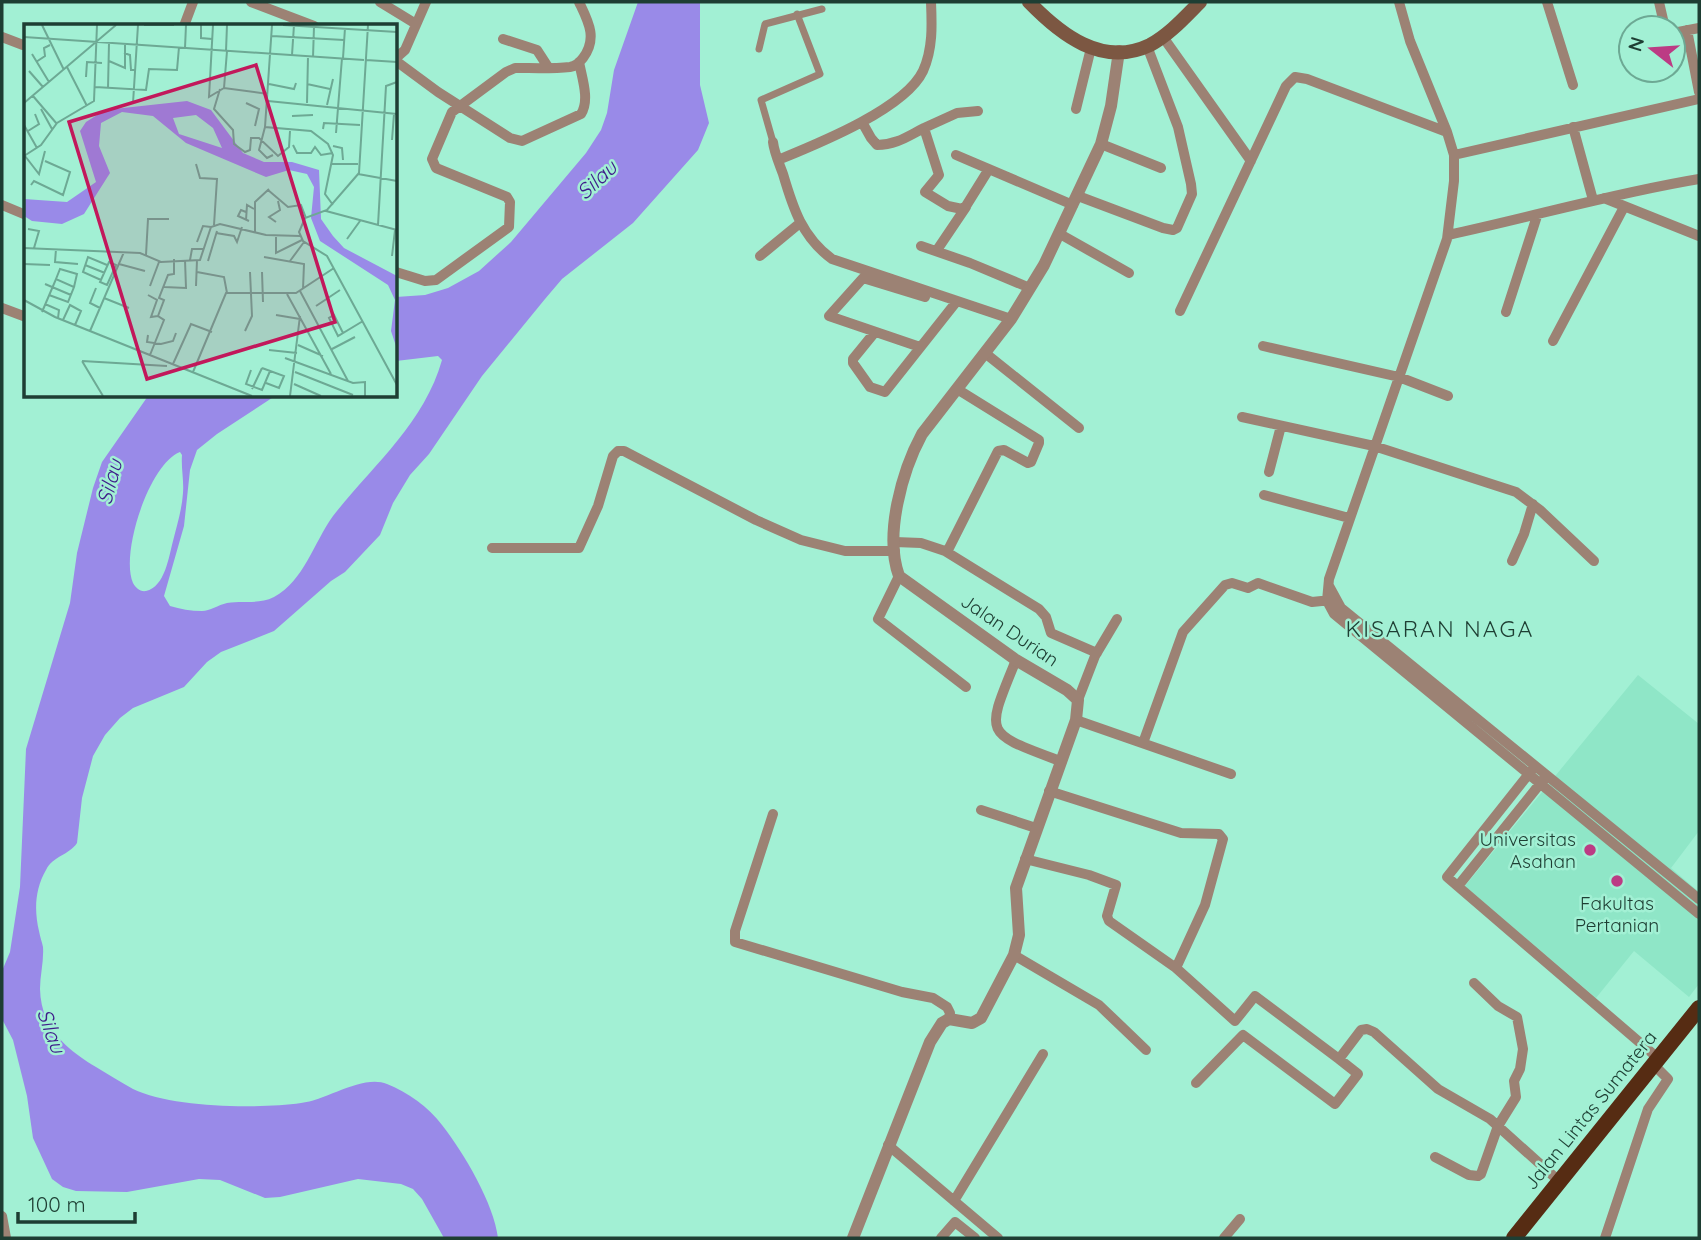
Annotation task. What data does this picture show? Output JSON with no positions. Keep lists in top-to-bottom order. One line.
{"streets":{"highway":["Jalan Lintas Sumatera"],"street":["Jalan Durian"]},"districts":["KISARAN NAGA"],"water":["Silau"],"places":["Universitas Asahan","Fakultas Pertanian"],"scale_bar":"100 m","north":"left"}
